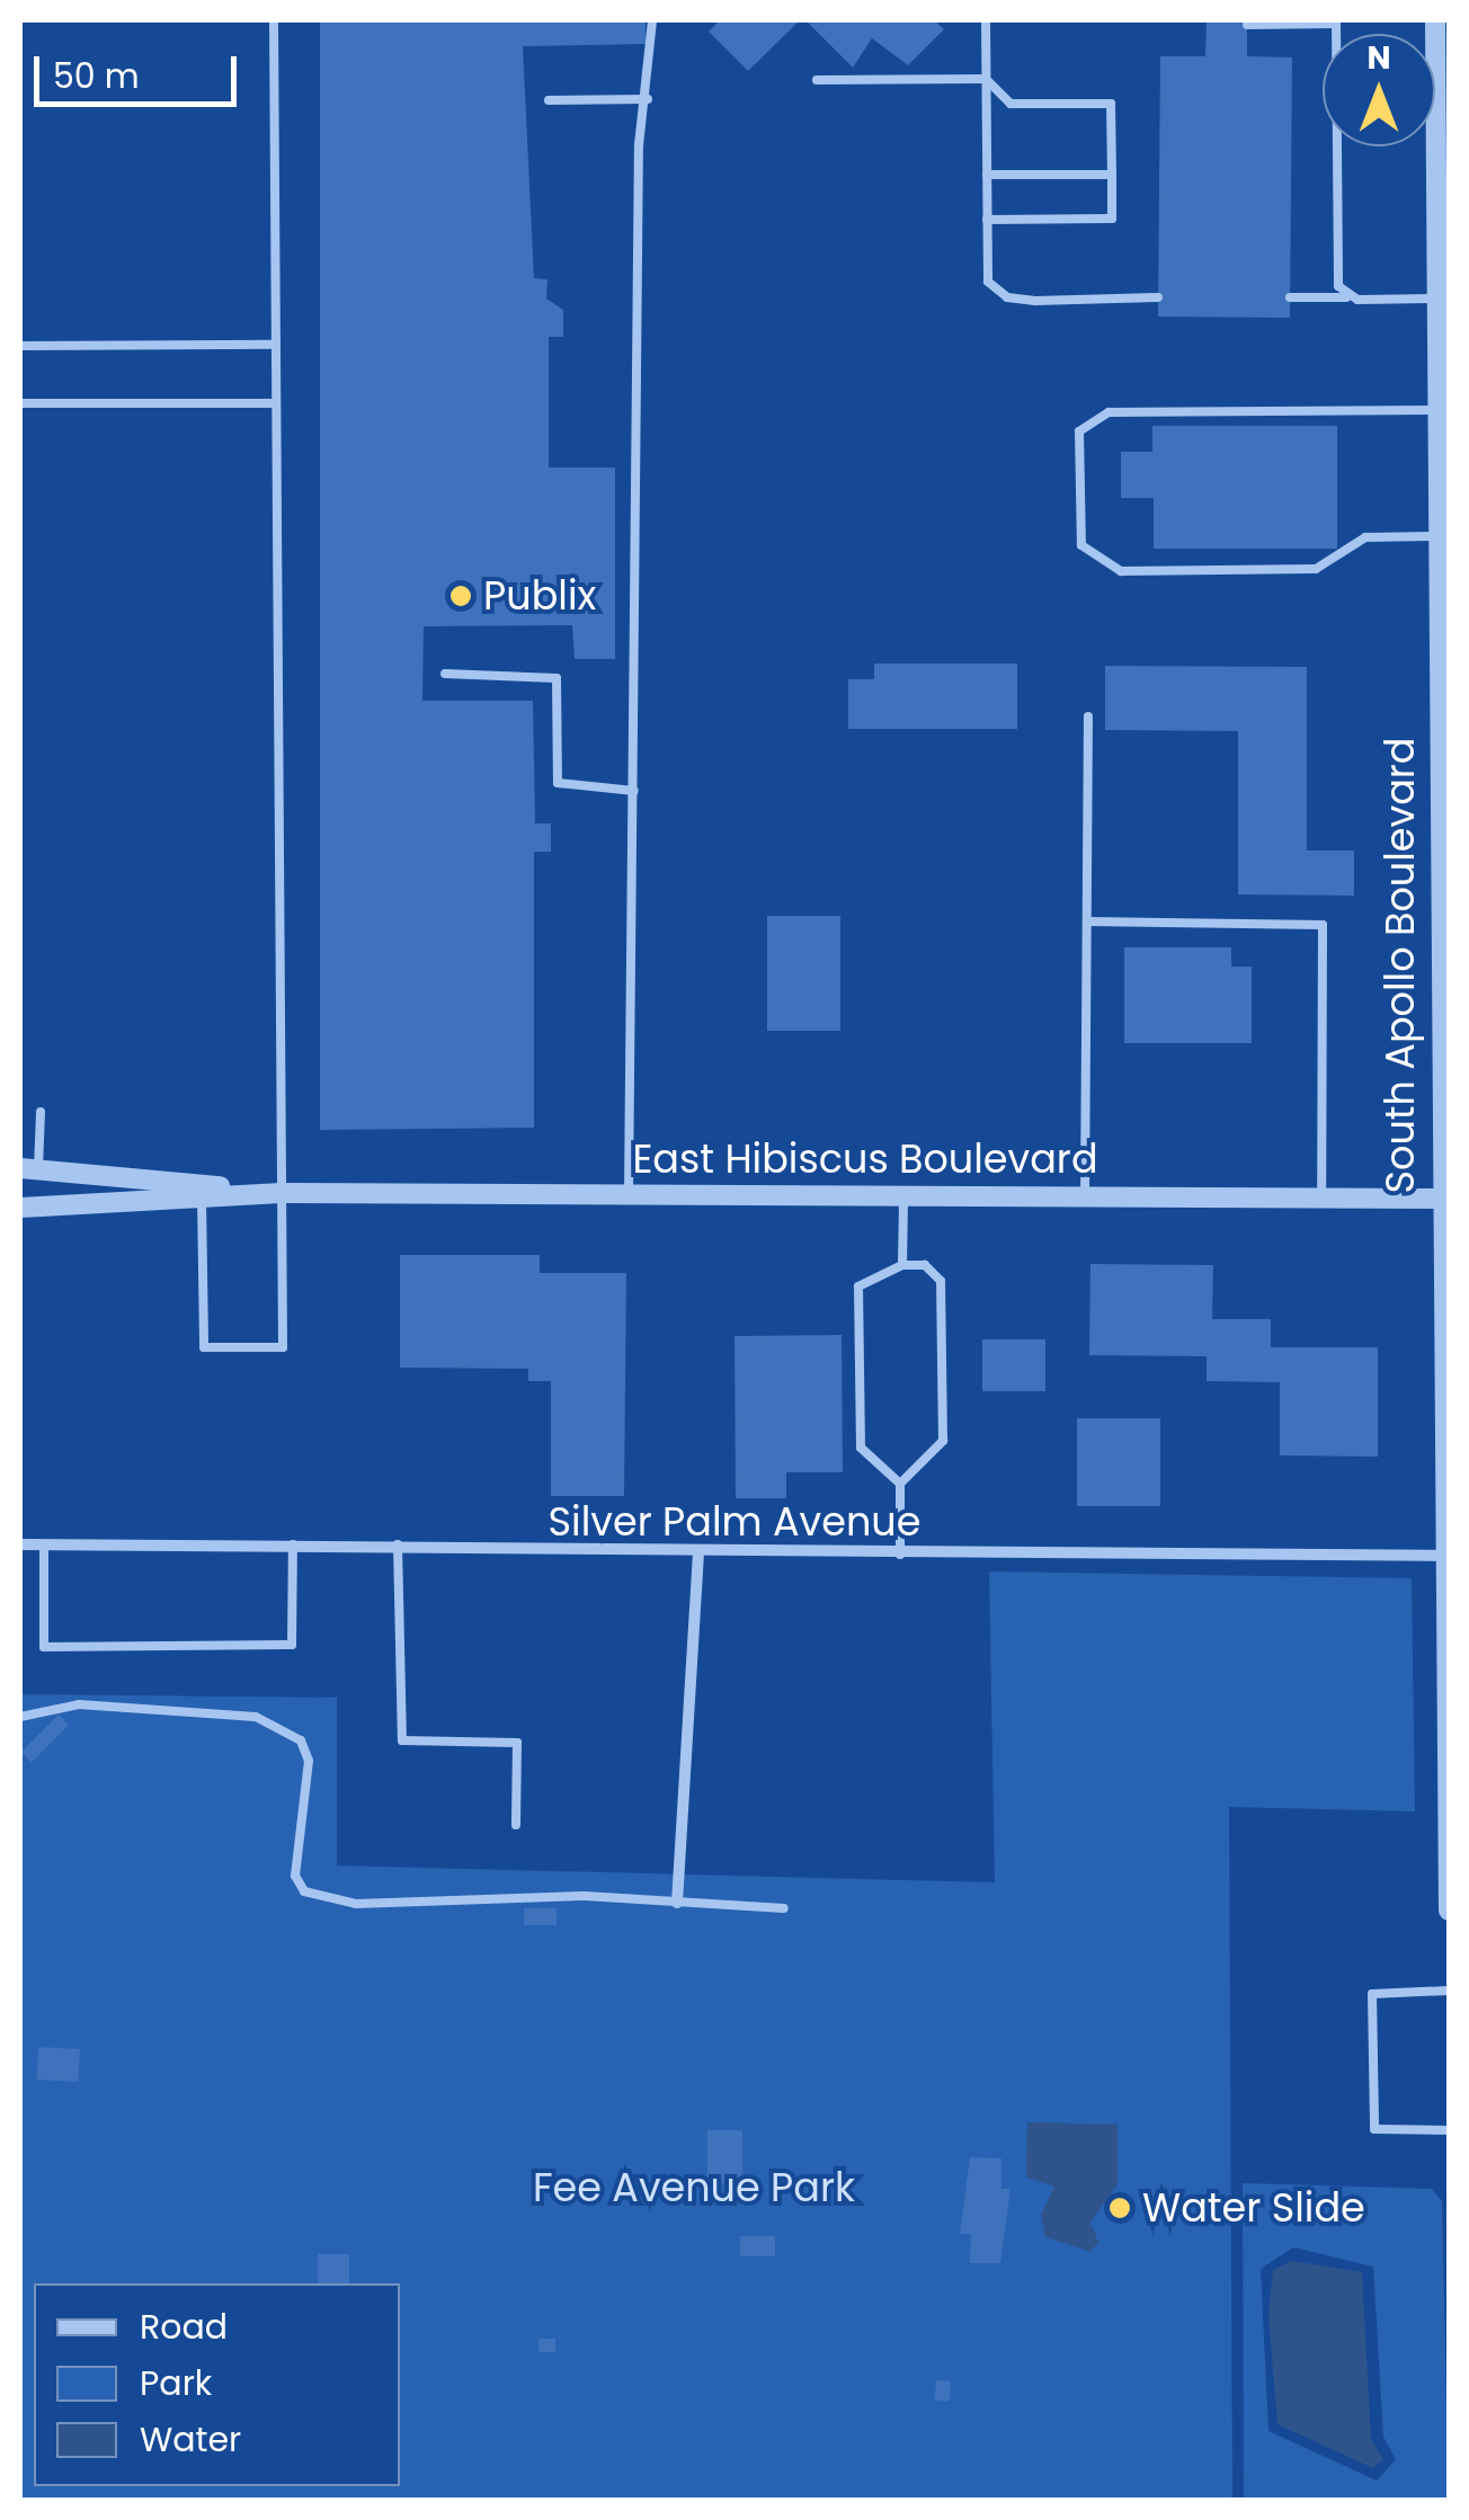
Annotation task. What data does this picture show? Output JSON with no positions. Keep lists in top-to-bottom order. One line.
{"streets":{"street":["South Apollo Boulevard","East Hibiscus Boulevard","Silver Palm Avenue"]},"crossings":[["South Apollo Boulevard","East Hibiscus Boulevard"],["South Apollo Boulevard","Silver Palm Avenue"]],"parks":["Fee Avenue Park"],"places":["Publix","Water Slide"],"legend":["Road","Park","Water"],"scale_bar":"50 m","north":"top"}
